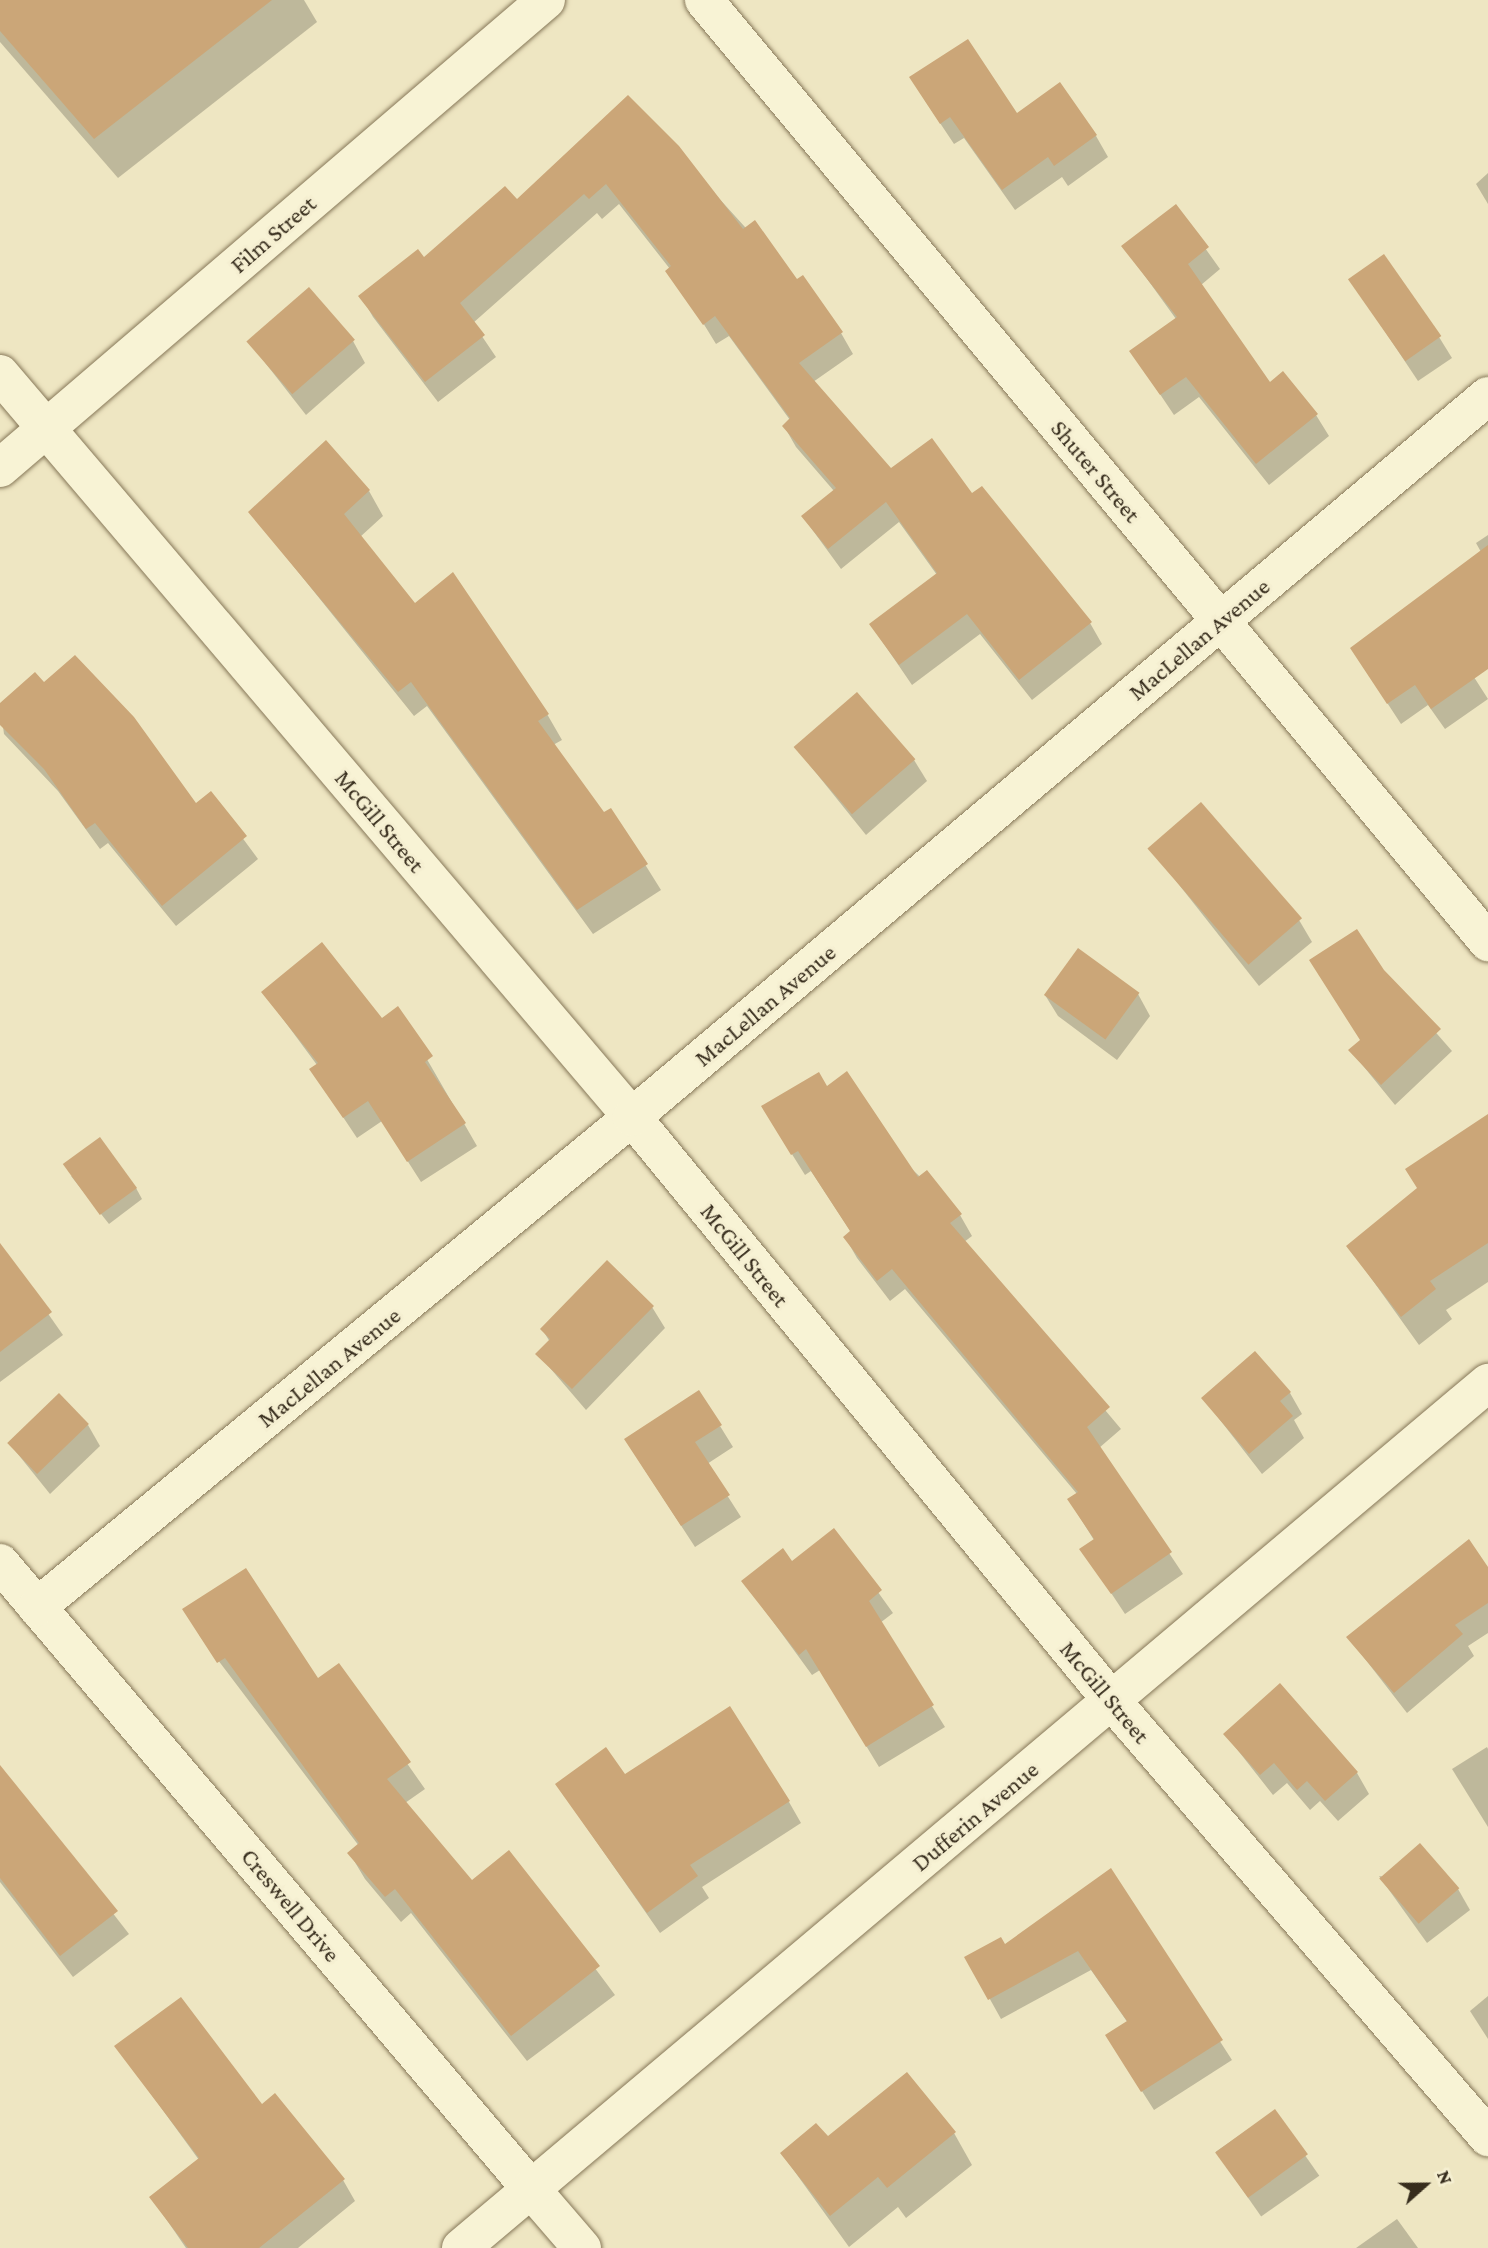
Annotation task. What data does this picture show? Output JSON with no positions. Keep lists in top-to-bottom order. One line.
{"streets":{"street":["Film Street","Shuter Street","MacLellan Avenue","McGill Street","Dufferin Avenue","Creswell Drive"]},"crossings":[["Film Street","McGill Street"],["Shuter Street","MacLellan Avenue"],["MacLellan Avenue","McGill Street"],["MacLellan Avenue","Creswell Drive"],["McGill Street","Dufferin Avenue"],["Dufferin Avenue","Creswell Drive"]],"north":"right"}
